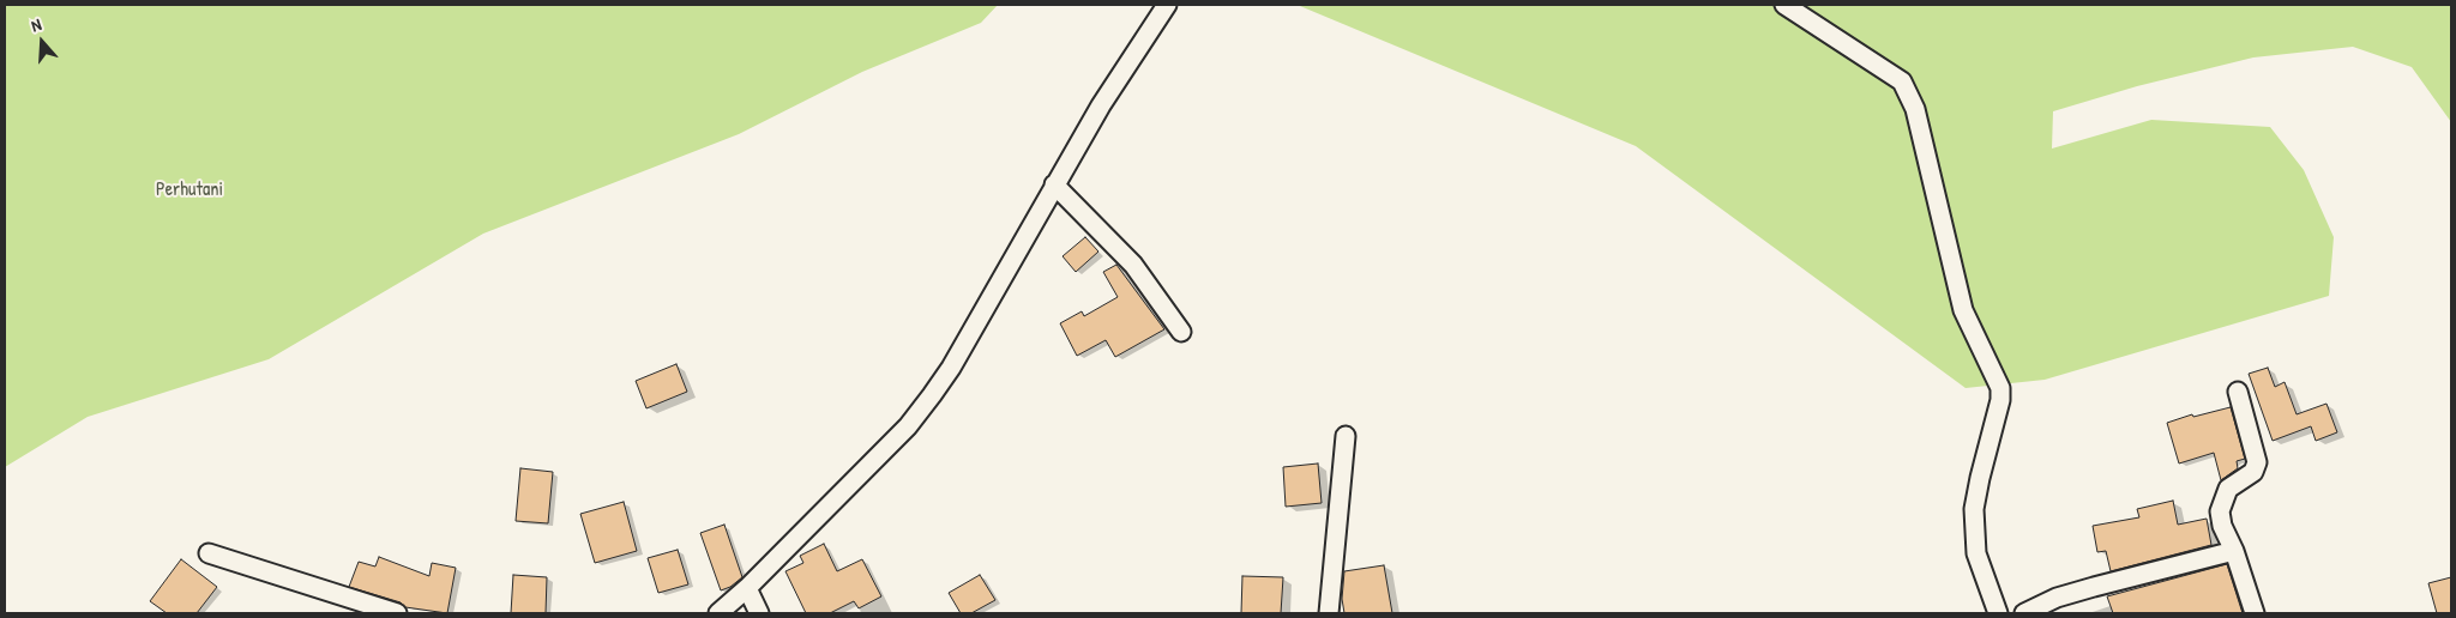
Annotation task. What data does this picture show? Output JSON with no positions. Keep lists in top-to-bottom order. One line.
{"parks":["Perhutani"],"north":"top"}
